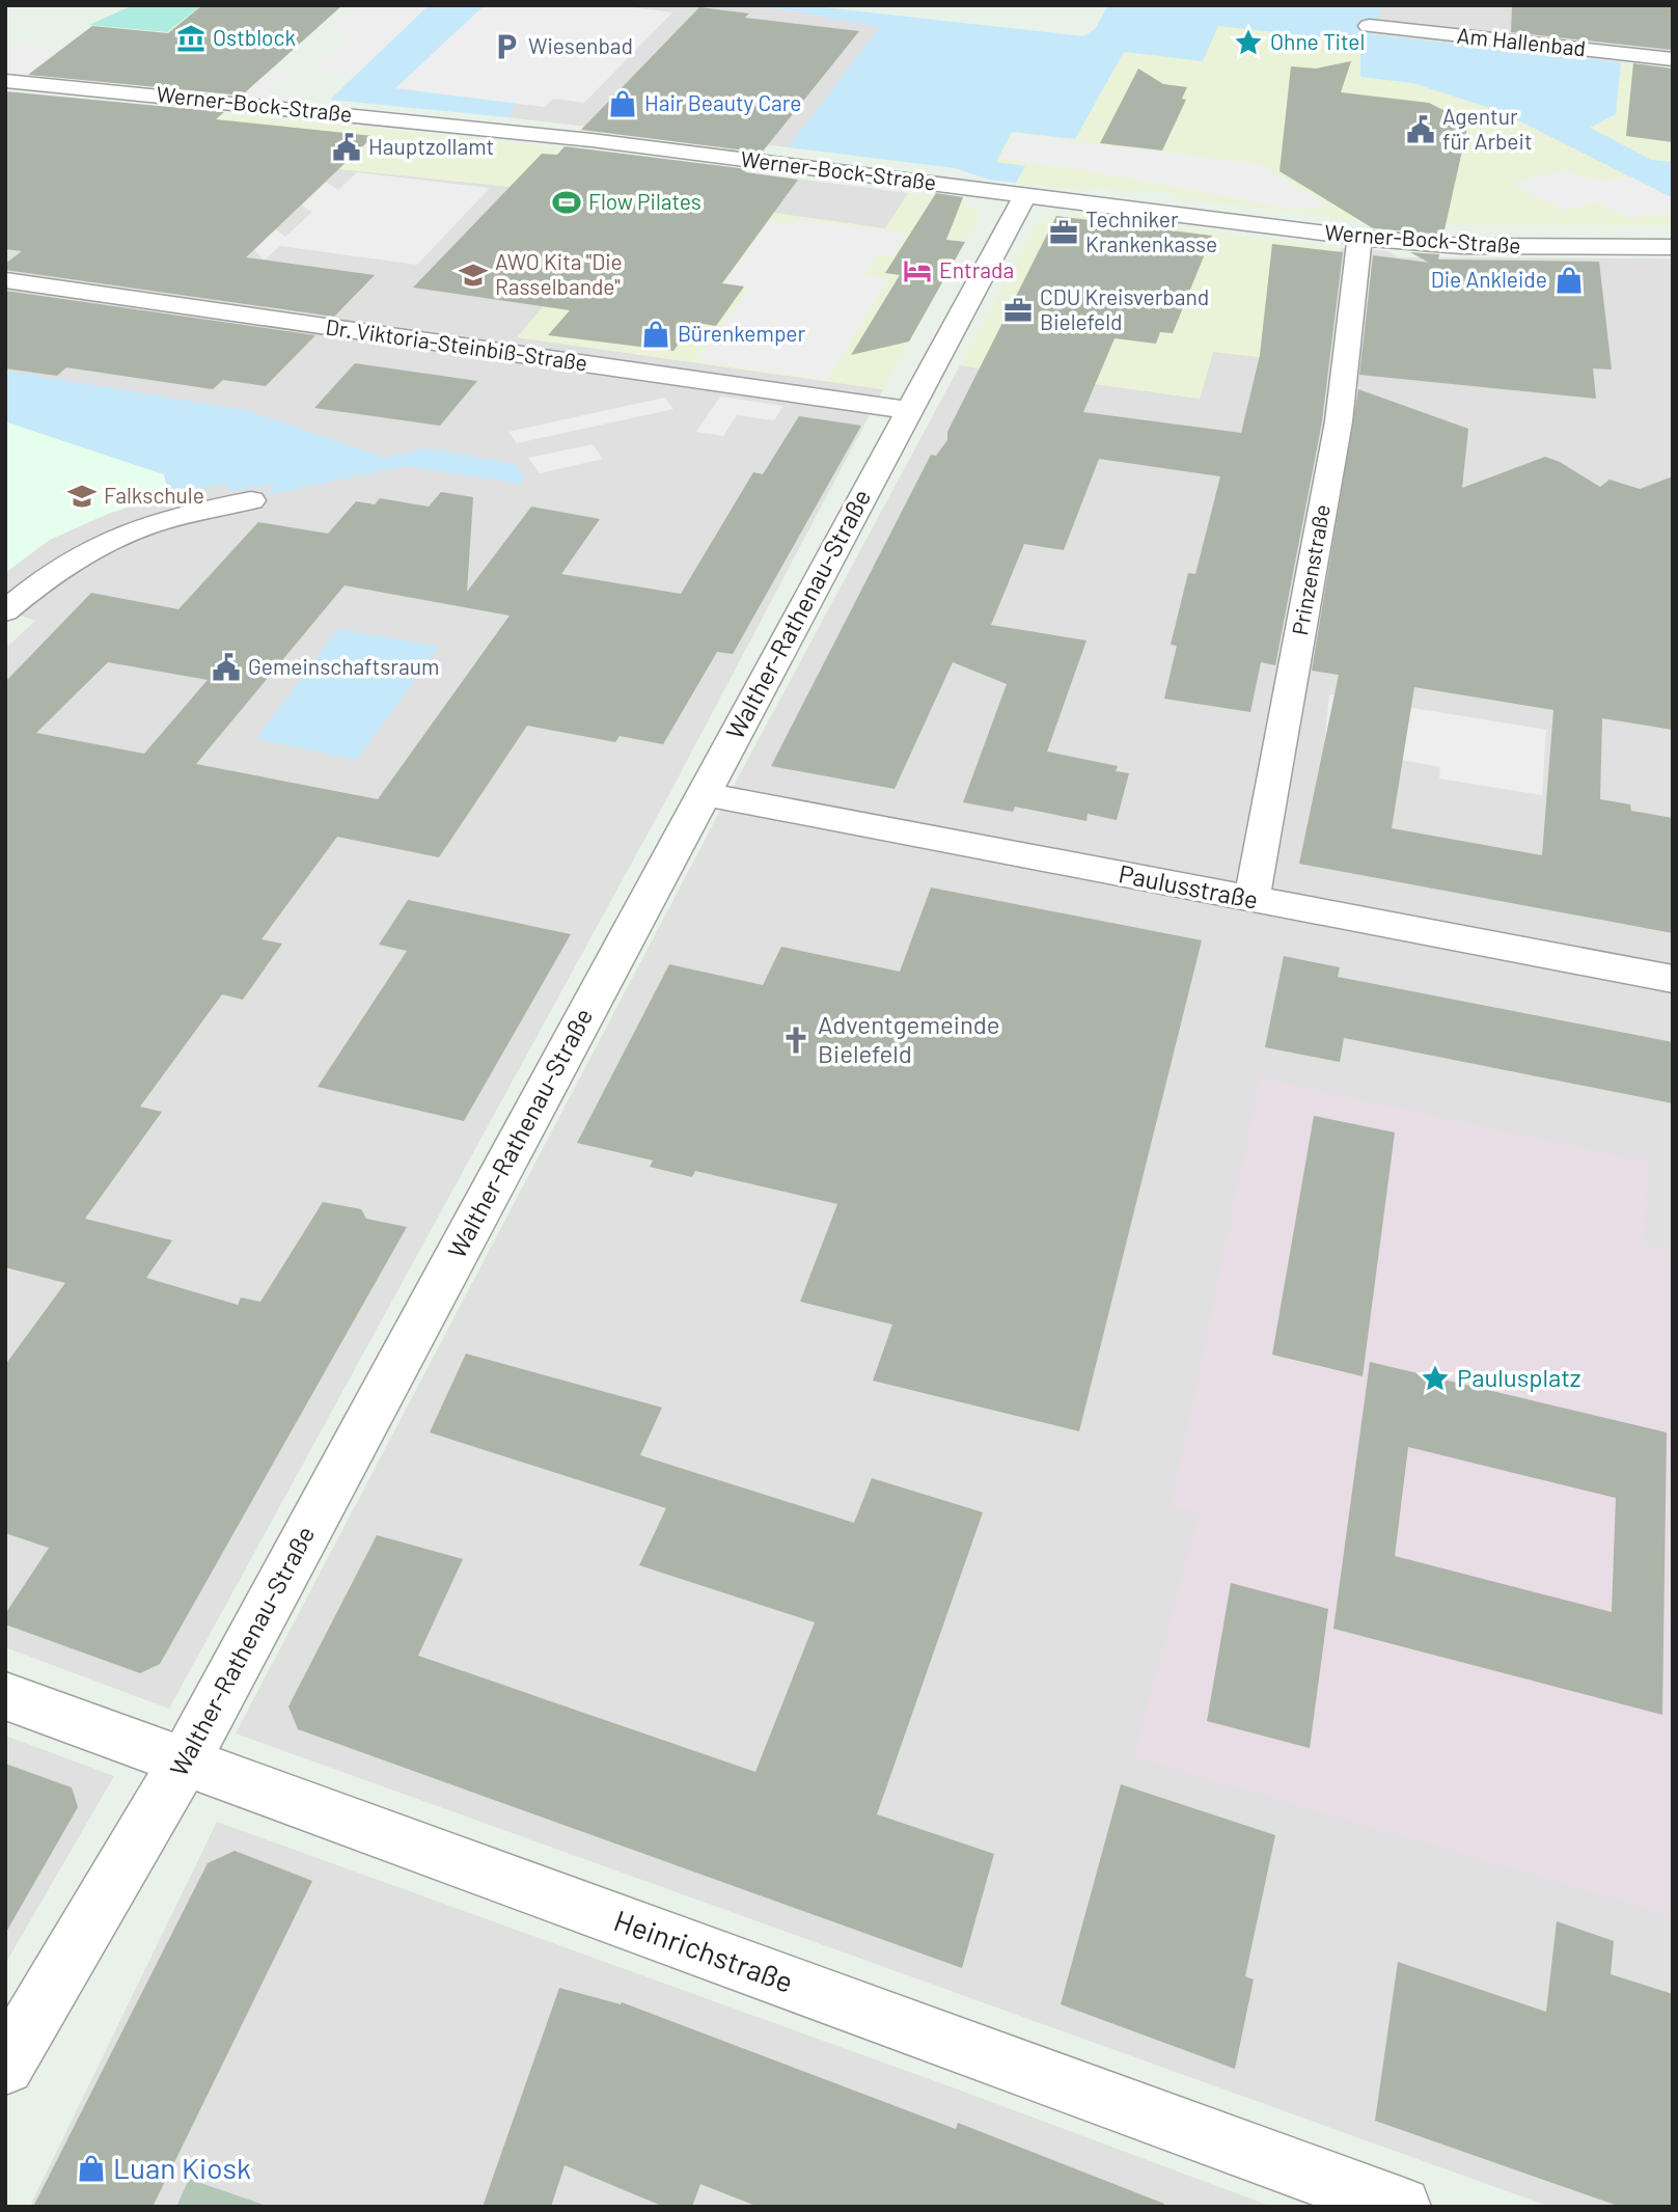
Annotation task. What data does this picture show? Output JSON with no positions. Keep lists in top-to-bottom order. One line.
{"streets":{"street":["Am Hallenbad","Werner-Bock-Straße","Dr. Viktoria-Steinbiß-Straße","Prinzenstraße","Walther-Rathenau-Straße","Paulusstraße","Heinrichstraße"]},"crossings":[["Werner-Bock-Straße","Prinzenstraße"],["Werner-Bock-Straße","Walther-Rathenau-Straße"],["Dr. Viktoria-Steinbiß-Straße","Walther-Rathenau-Straße"],["Prinzenstraße","Paulusstraße"],["Walther-Rathenau-Straße","Paulusstraße"],["Walther-Rathenau-Straße","Heinrichstraße"]],"places":{"museum":["Ostblock"],"place":["Ohne Titel","Paulusplatz"],"parking":["Wiesenbad"],"shop":["Hair Beauty Care","Die Ankleide","Bürenkemper","Luan Kiosk"],"public building":["Agentur für Arbeit","Hauptzollamt","Gemeinschaftsraum"],"sports":["Flow Pilates"],"office":["Techniker Krankenkasse","CDU Kreisverband Bielefeld"],"hotel":["Entrada"],"school or university":["AWO Kita \"Die Rasselbande\"","Falkschule"],"church":["Adventgemeinde Bielefeld"]}}
